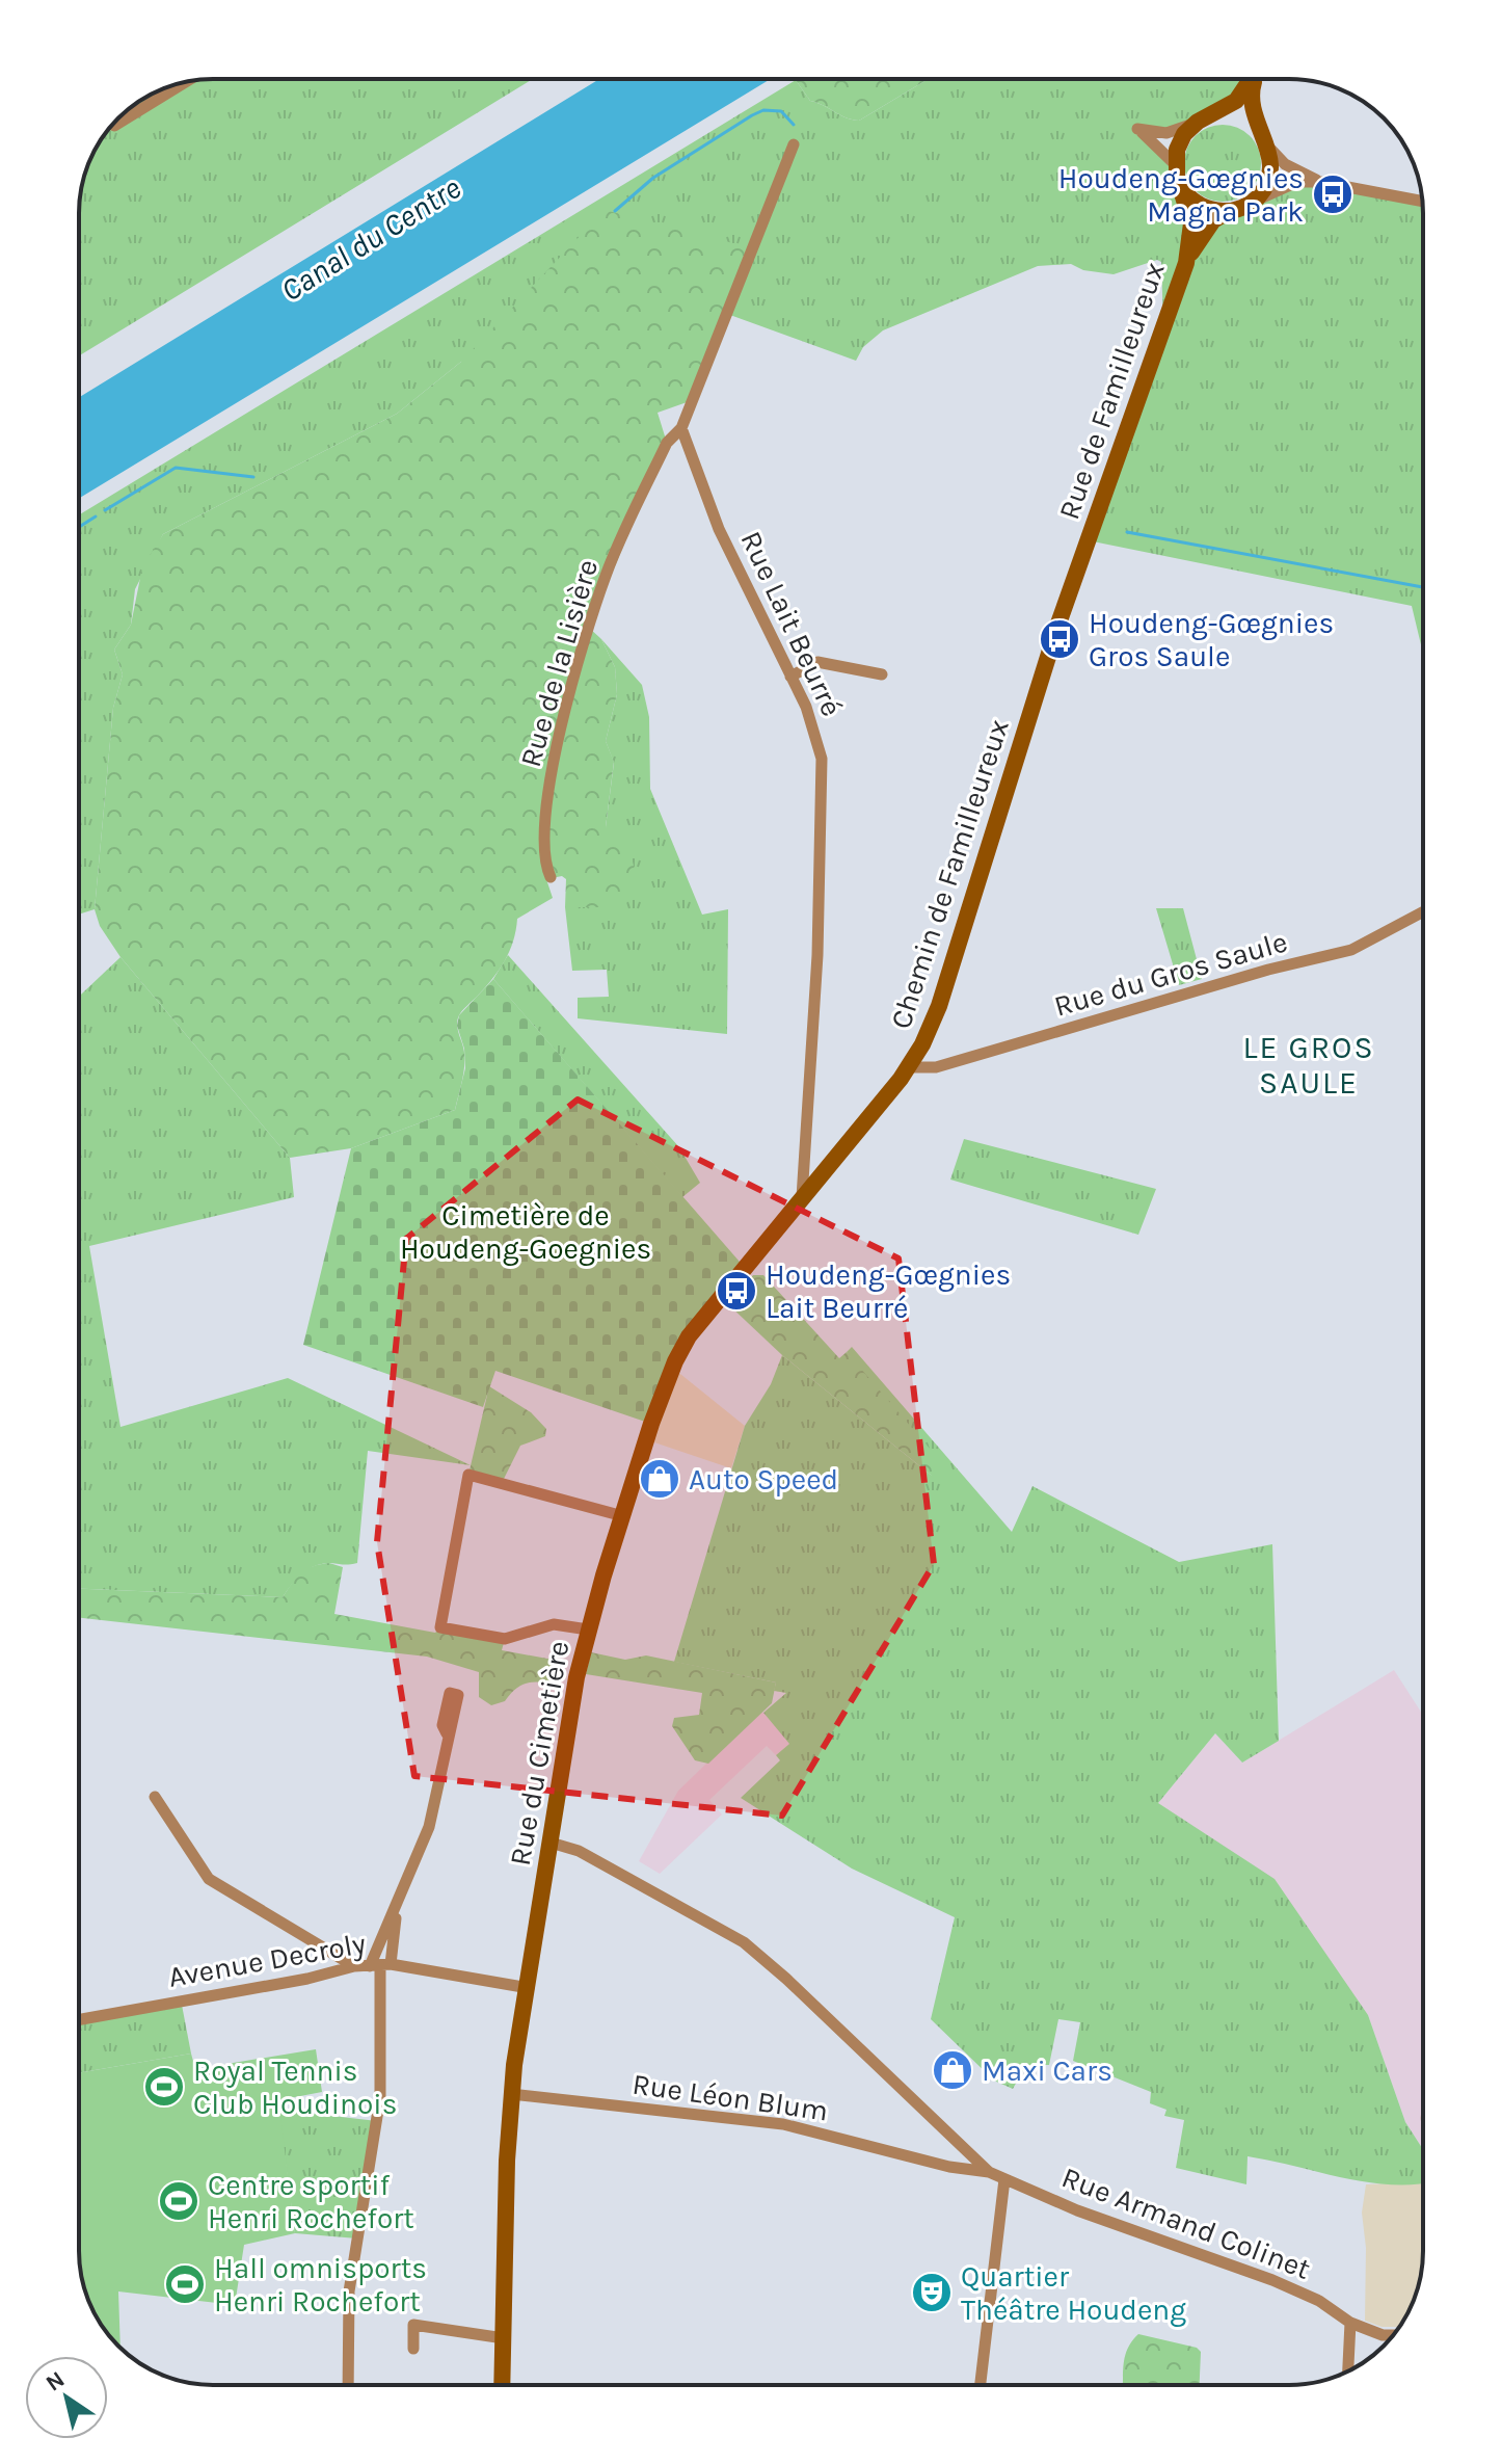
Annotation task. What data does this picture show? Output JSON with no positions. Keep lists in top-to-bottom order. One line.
{"streets":{"street":["Rue de Familleureux","Rue Lait Beurré","Rue de la Lisière","Chemin de Familleureux","Rue du Gros Saule","Rue du Cimetière","Avenue Decroly","Rue Léon Blum","Rue Armand Colinet"]},"crossings":[["Rue de Familleureux","Chemin de Familleureux"],["Rue Lait Beurré","Rue de la Lisière"],["Rue Lait Beurré","Rue du Cimetière"],["Chemin de Familleureux","Rue du Gros Saule"],["Chemin de Familleureux","Rue du Cimetière"],["Rue du Cimetière","Avenue Decroly"],["Rue du Cimetière","Rue Léon Blum"],["Rue Léon Blum","Rue Armand Colinet"]],"districts":["LE GROS SAULE"],"water":["Canal du Centre"],"parks":["Cimetière de Houdeng-Goegnies"],"places":{"bus stop":["Houdeng-Gœgnies Magna Park","Houdeng-Gœgnies Gros Saule","Houdeng-Gœgnies Lait Beurré"],"shop":["Auto Speed","Maxi Cars"],"sports":["Royal Tennis Club Houdinois","Centre sportif Henri Rochefort","Hall omnisports Henri Rochefort"],"theatre":["Quartier Théâtre Houdeng"]},"north":"top left"}
